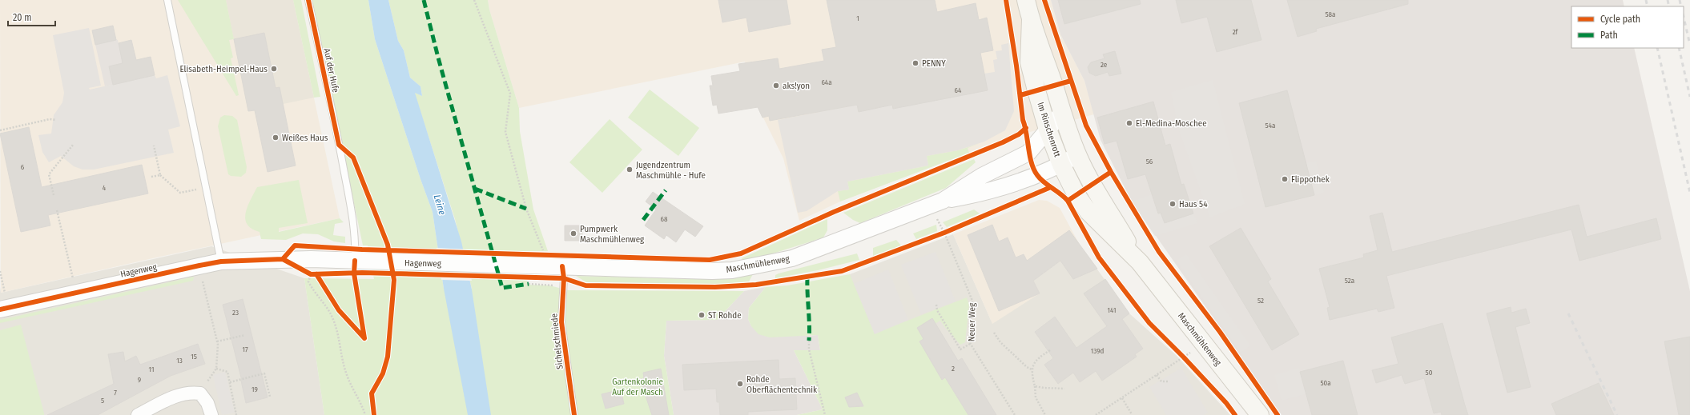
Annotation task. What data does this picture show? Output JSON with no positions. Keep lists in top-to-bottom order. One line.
{"streets":{"main road":["Im Rinschenrott","Maschmühlenweg"],"street":["Hagenweg"],"lane":["Auf der Hufe","Sichelschmiede"],"path":["Neuer Weg"]},"crossings":[["Auf der Hufe","Hagenweg"],["Im Rinschenrott","Maschmühlenweg"],["Hagenweg","Maschmühlenweg"],["Hagenweg","Sichelschmiede"],["Maschmühlenweg","Neuer Weg"],["Maschmühlenweg","Sichelschmiede"]],"water":["Leine"],"parks":["Gartenkolonie Auf der Masch"],"places":["PENNY","Elisabeth-Heimpel-Haus","aks!yon","El-Medina-Moschee","Weißes Haus","Jugendzentrum Maschmühle - Hufe","Flippothek","Haus 54","Pumpwerk Maschmühlenweg","ST Rohde","Rohde Oberflächentechnik"],"house_numbers":["58a","1","2f","2e","64a","64","54a","56","6","4","68","52a","52","141","23","17","139d","15","13","2","11","50","9","50a","19","7","5"],"legend":["Cycle path","Path"],"scale_bar":"20 m"}
